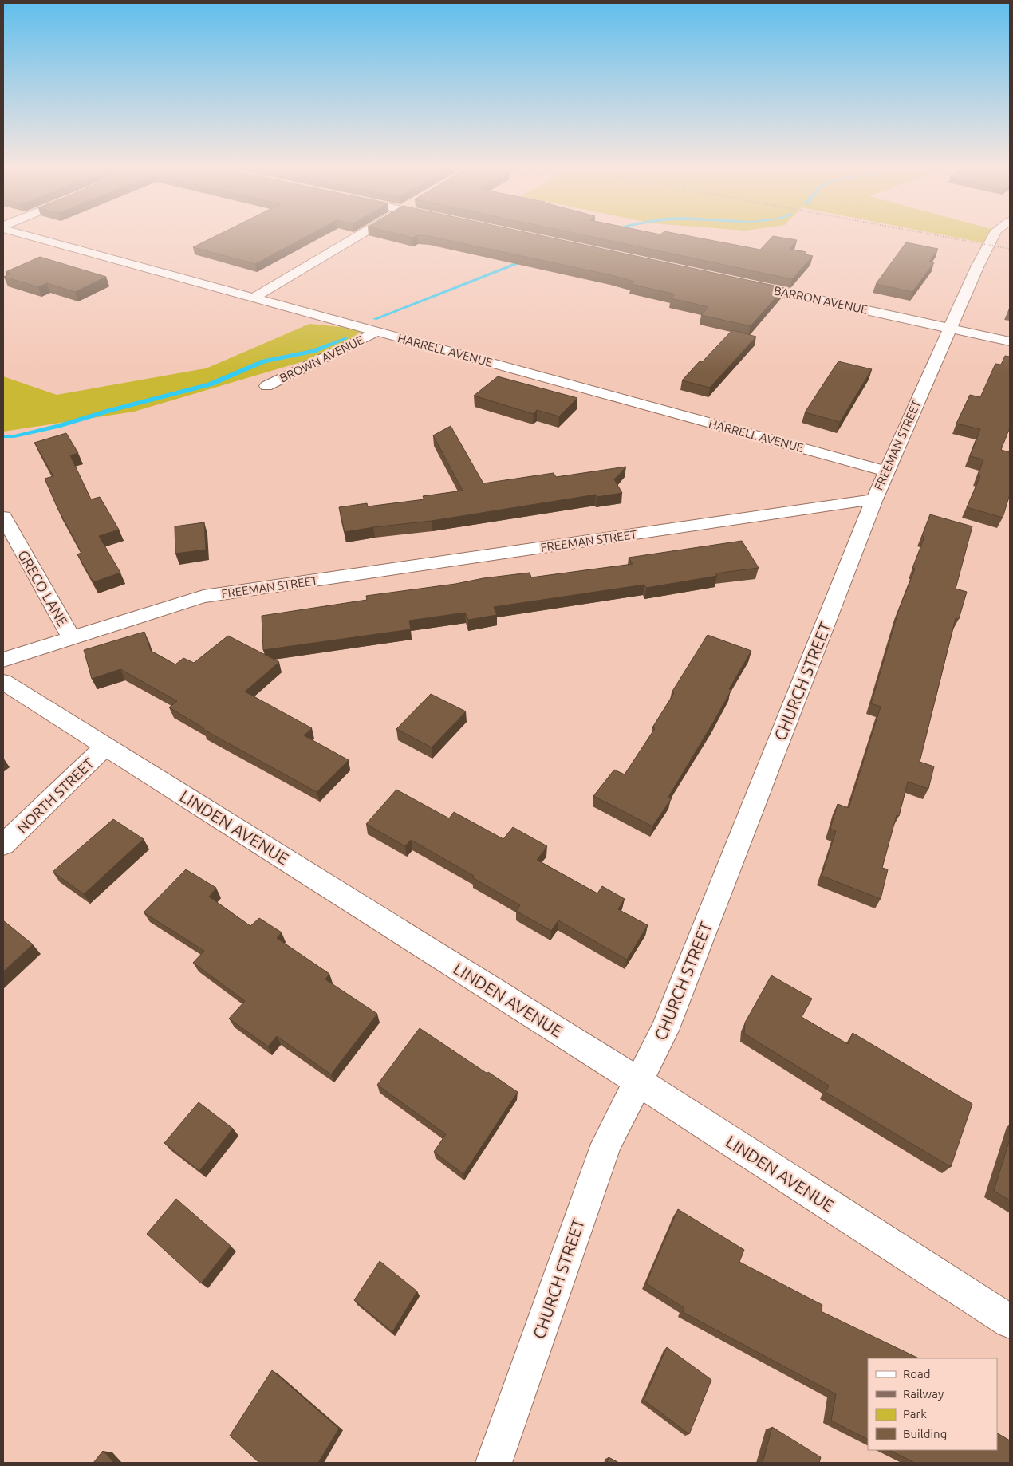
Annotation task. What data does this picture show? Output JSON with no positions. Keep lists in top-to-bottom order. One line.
{"streets":{"street":["BARRON AVENUE","HARRELL AVENUE","BROWN AVENUE","FREEMAN STREET","GRECO LANE","CHURCH STREET","NORTH STREET","LINDEN AVENUE"]},"crossings":[["BARRON AVENUE","FREEMAN STREET"],["HARRELL AVENUE","BROWN AVENUE"],["HARRELL AVENUE","FREEMAN STREET"],["FREEMAN STREET","GRECO LANE"],["FREEMAN STREET","CHURCH STREET"],["CHURCH STREET","LINDEN AVENUE"],["NORTH STREET","LINDEN AVENUE"]],"legend":["Road","Railway","Park","Building"]}
